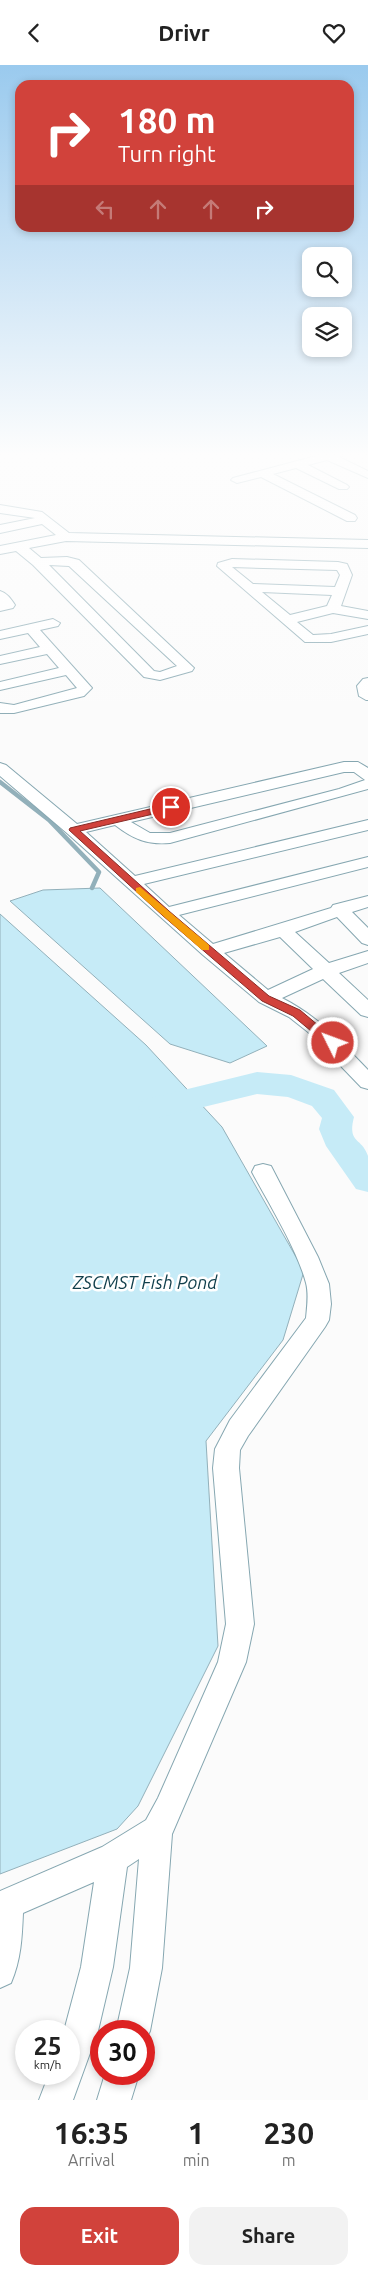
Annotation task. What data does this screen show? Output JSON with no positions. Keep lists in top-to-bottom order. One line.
{"water":["ZSCMST Fish Pond"],"page":{"header":"Drivr","turn":["180 m","Turn right"],"speed":"25 km/h","limit":"30","eta":["16:35","Arrival","1","min","230","m"],"buttons":["Exit","Share"]}}
